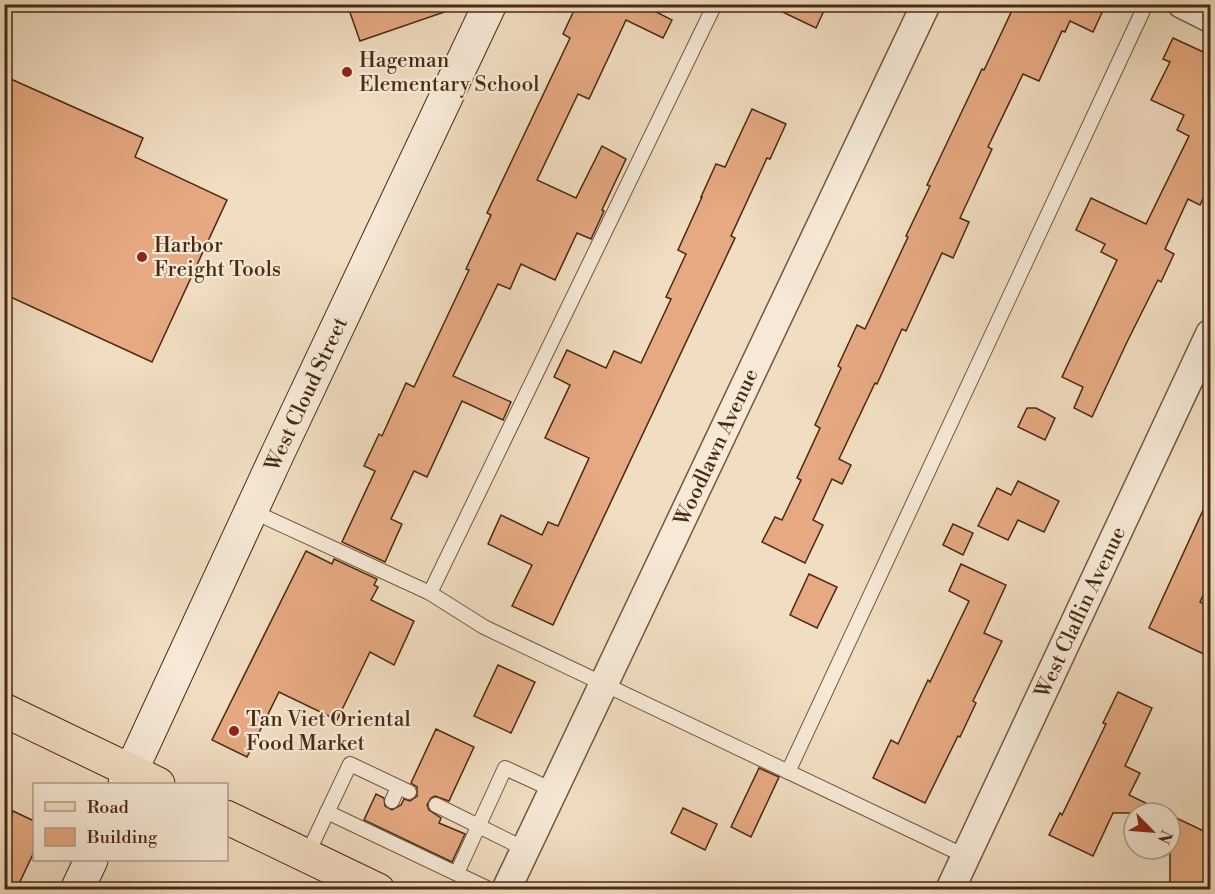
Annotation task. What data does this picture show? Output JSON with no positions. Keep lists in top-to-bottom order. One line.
{"streets":{"main road":["West Cloud Street"],"street":["Woodlawn Avenue","West Claflin Avenue"]},"places":["Hageman Elementary School","Harbor Freight Tools","Tan Viet Oriental Food Market"],"legend":["Road","Building"],"north":"bottom right"}
